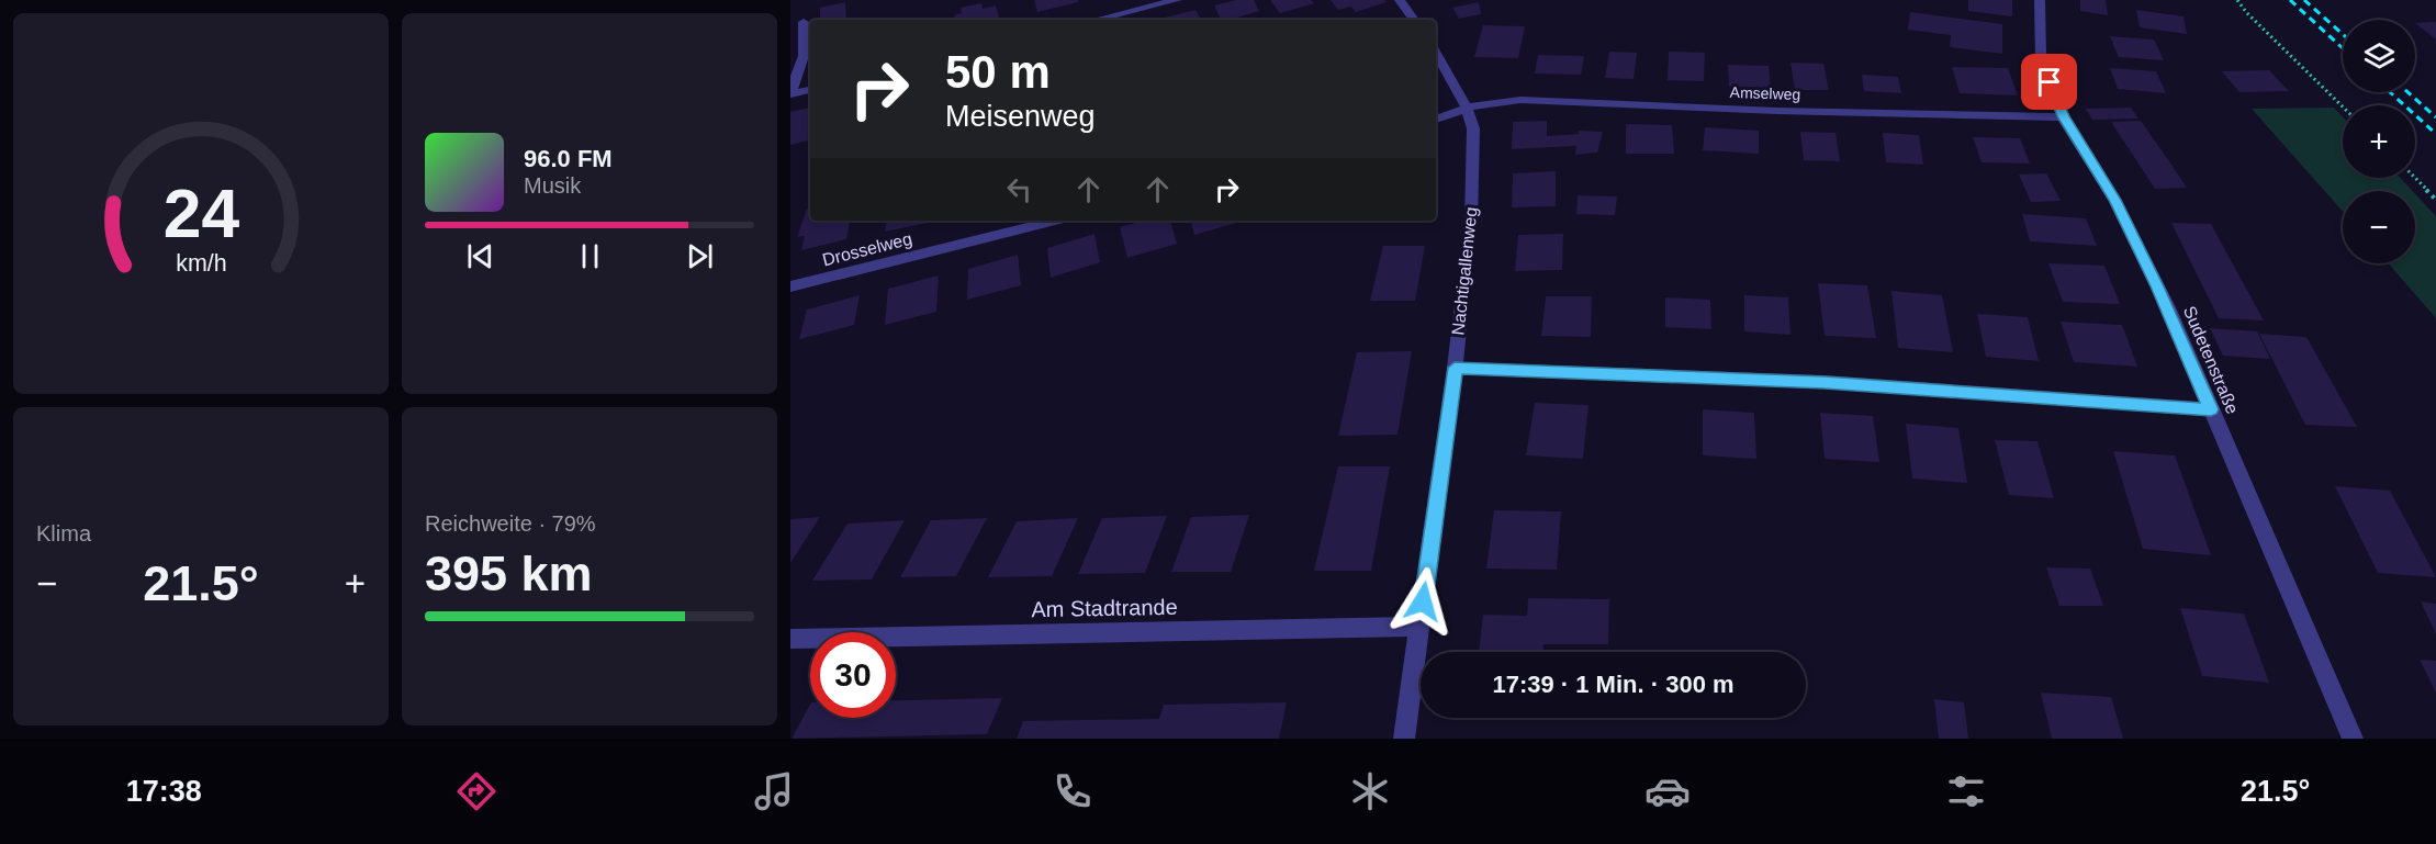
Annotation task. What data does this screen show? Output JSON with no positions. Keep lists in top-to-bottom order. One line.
{"streets":{"street":["Amselweg","Drosselweg","Nachtigallenweg","Sudetenstraße","Am Stadtrande"]},"crossings":[["Amselweg","Nachtigallenweg"],["Amselweg","Sudetenstraße"],["Nachtigallenweg","Am Stadtrande"]],"page":{"map_buttons":["+","−"],"turn":["50 m","Meisenweg"],"song":["96.0 FM","Musik"],"tile":["Klima",["Reichweite · 79%","395 km"]],"heat":["−","21.5°","+"],"limit":"30","trip":"17:39 · 1 Min. · 300 m","tabs":["17:38","21.5°"],"gauge":["24","km/h"]}}
